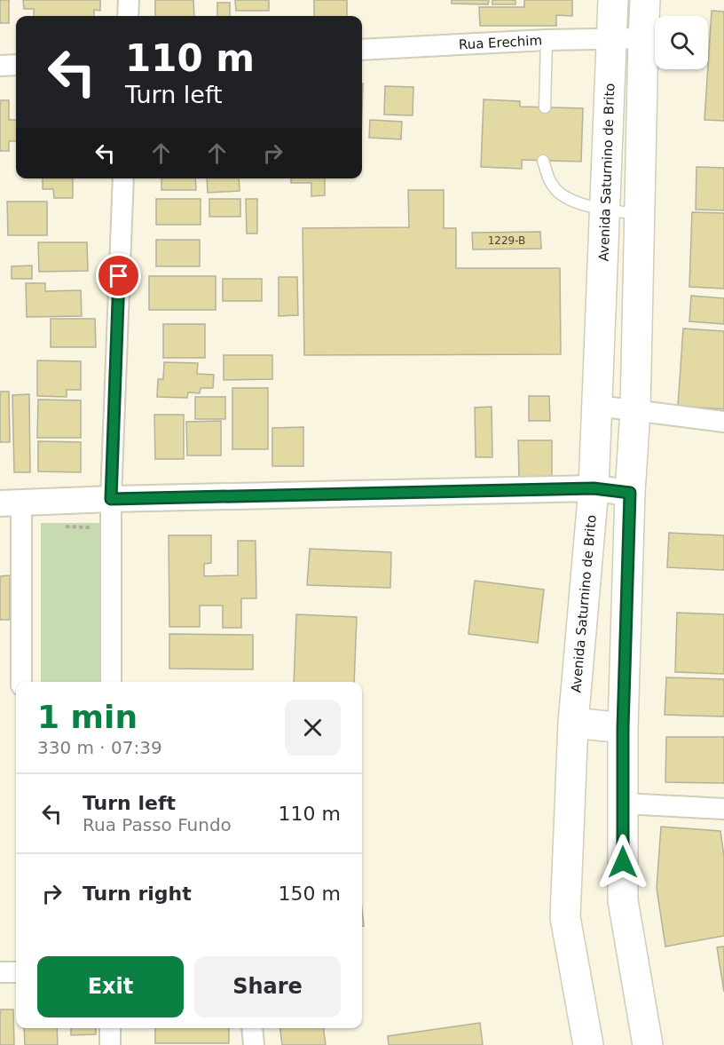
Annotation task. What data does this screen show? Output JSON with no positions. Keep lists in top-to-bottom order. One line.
{"streets":{"main road":["Avenida Saturnino de Brito"],"street":["Rua Erechim"]},"crossings":[["Rua Erechim","Avenida Saturnino de Brito"]],"house_numbers":["1229-B"],"page":{"turn":["110 m","Turn left"],"heading":["1 min","330 m · 07:39"],"list":[{"name":"Turn left","note":"Rua Passo Fundo","value":"110 m"},{"name":"Turn right","value":"150 m"}],"buttons":["Exit","Share"]}}
